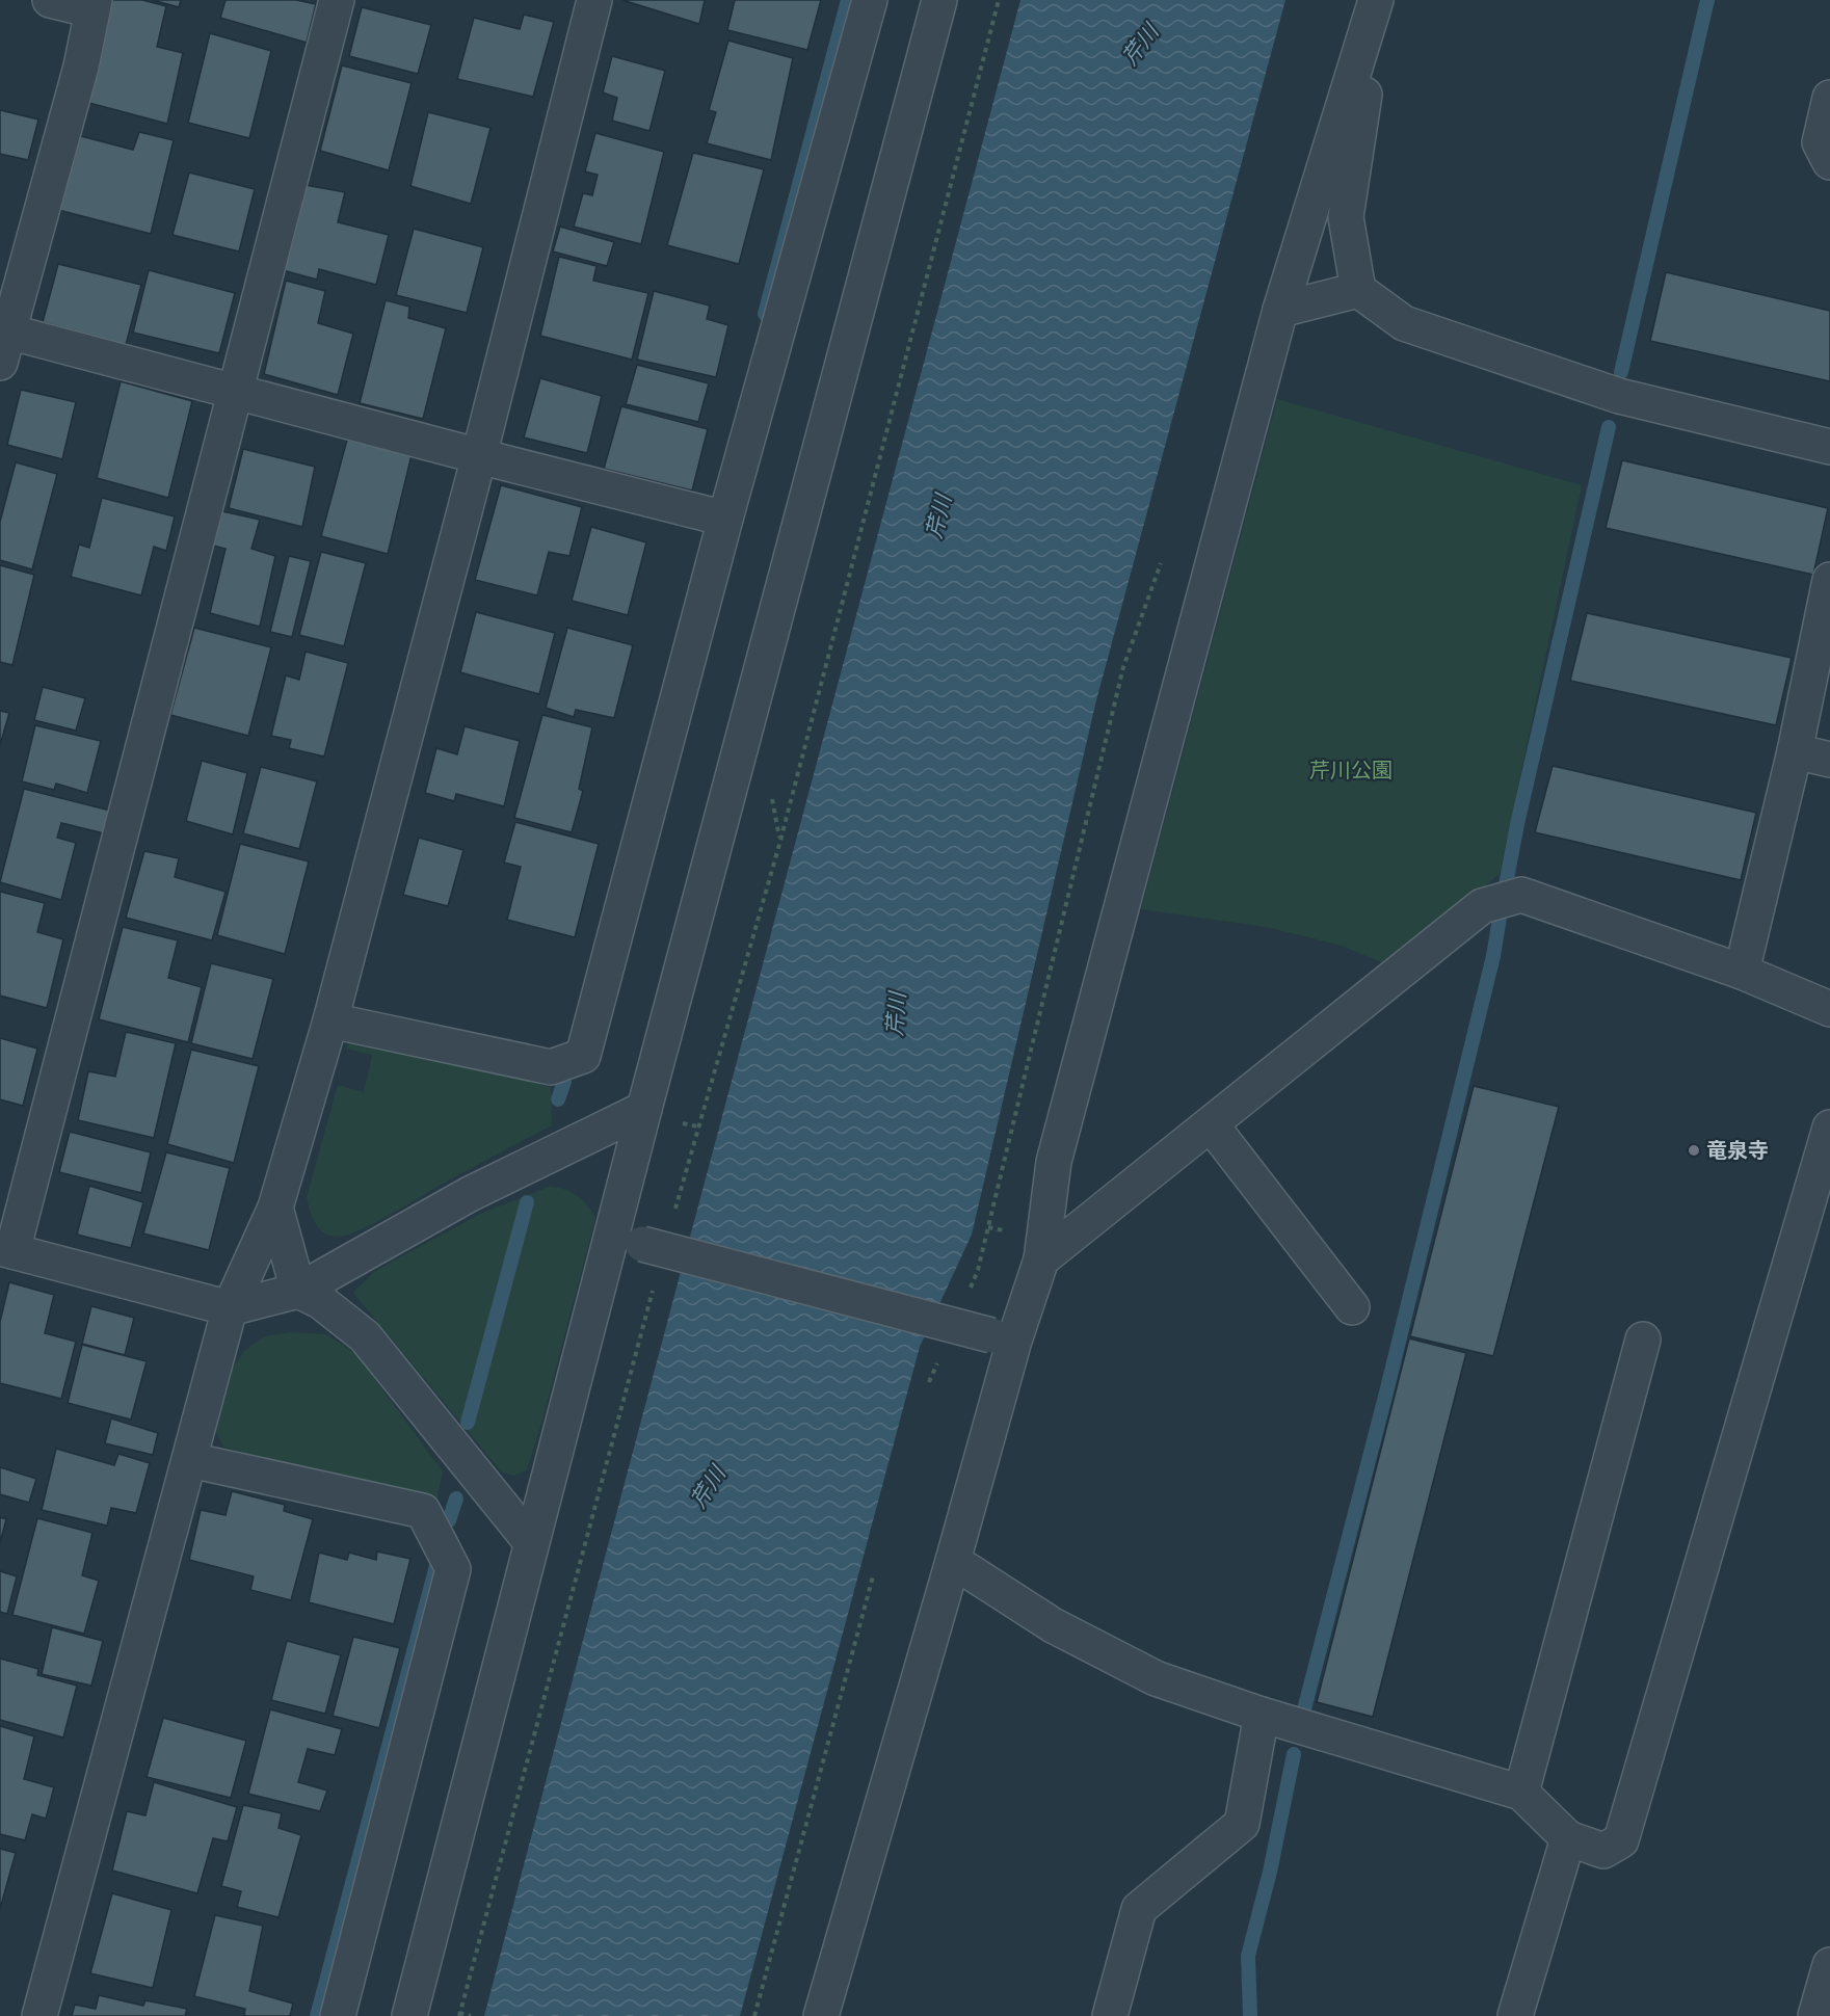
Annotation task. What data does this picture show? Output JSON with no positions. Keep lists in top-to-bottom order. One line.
{"water":["芹川"],"parks":["芹川公園"],"places":["竜泉寺"]}
